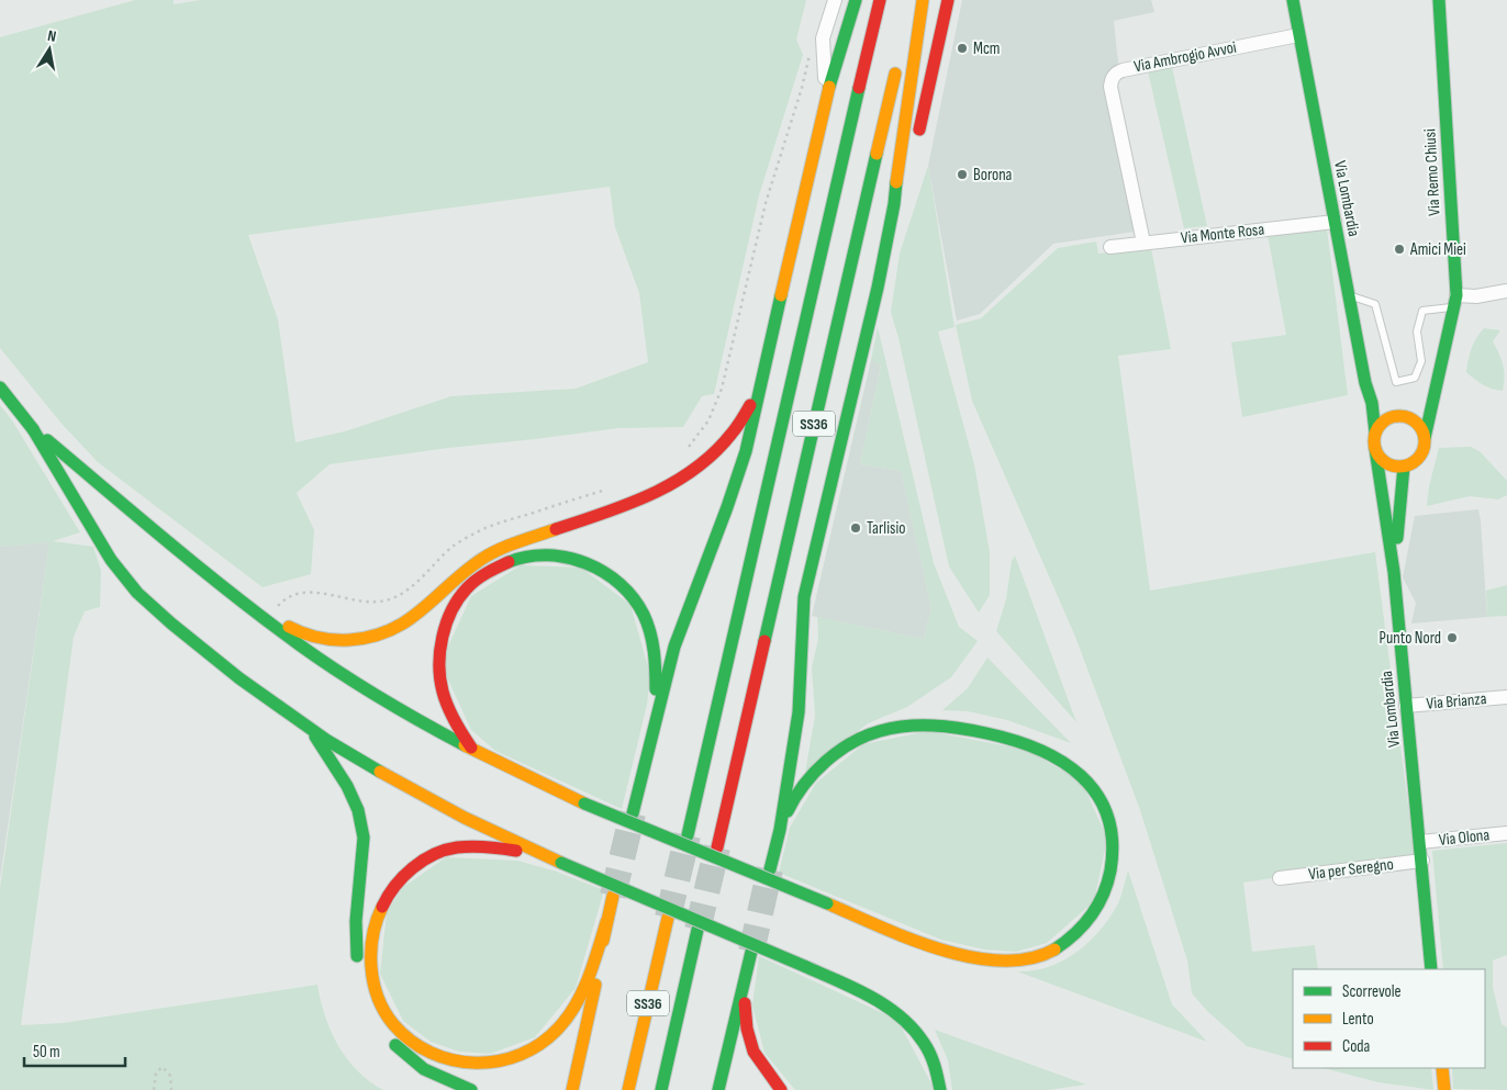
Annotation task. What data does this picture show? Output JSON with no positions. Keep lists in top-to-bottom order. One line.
{"streets":{"main road":["Via Remo Chiusi","Via Lombardia","SS36"],"street":["Via Ambrogio Avvoi","Via Monte Rosa","Via Brianza","Via Olona","Via per Seregno"]},"crossings":[["Via Ambrogio Avvoi","Via Lombardia"],["Via Ambrogio Avvoi","Via Monte Rosa"],["Via Remo Chiusi","Via Lombardia"],["Via Lombardia","Via Monte Rosa"],["Via Lombardia","Via Brianza"],["Via Lombardia","Via Olona"]],"places":["Mcm","Borona","Amici Miei","Tarlisio","Punto Nord"],"legend":["Scorrevole","Lento","Coda"],"scale_bar":"50 m","north":"top"}
